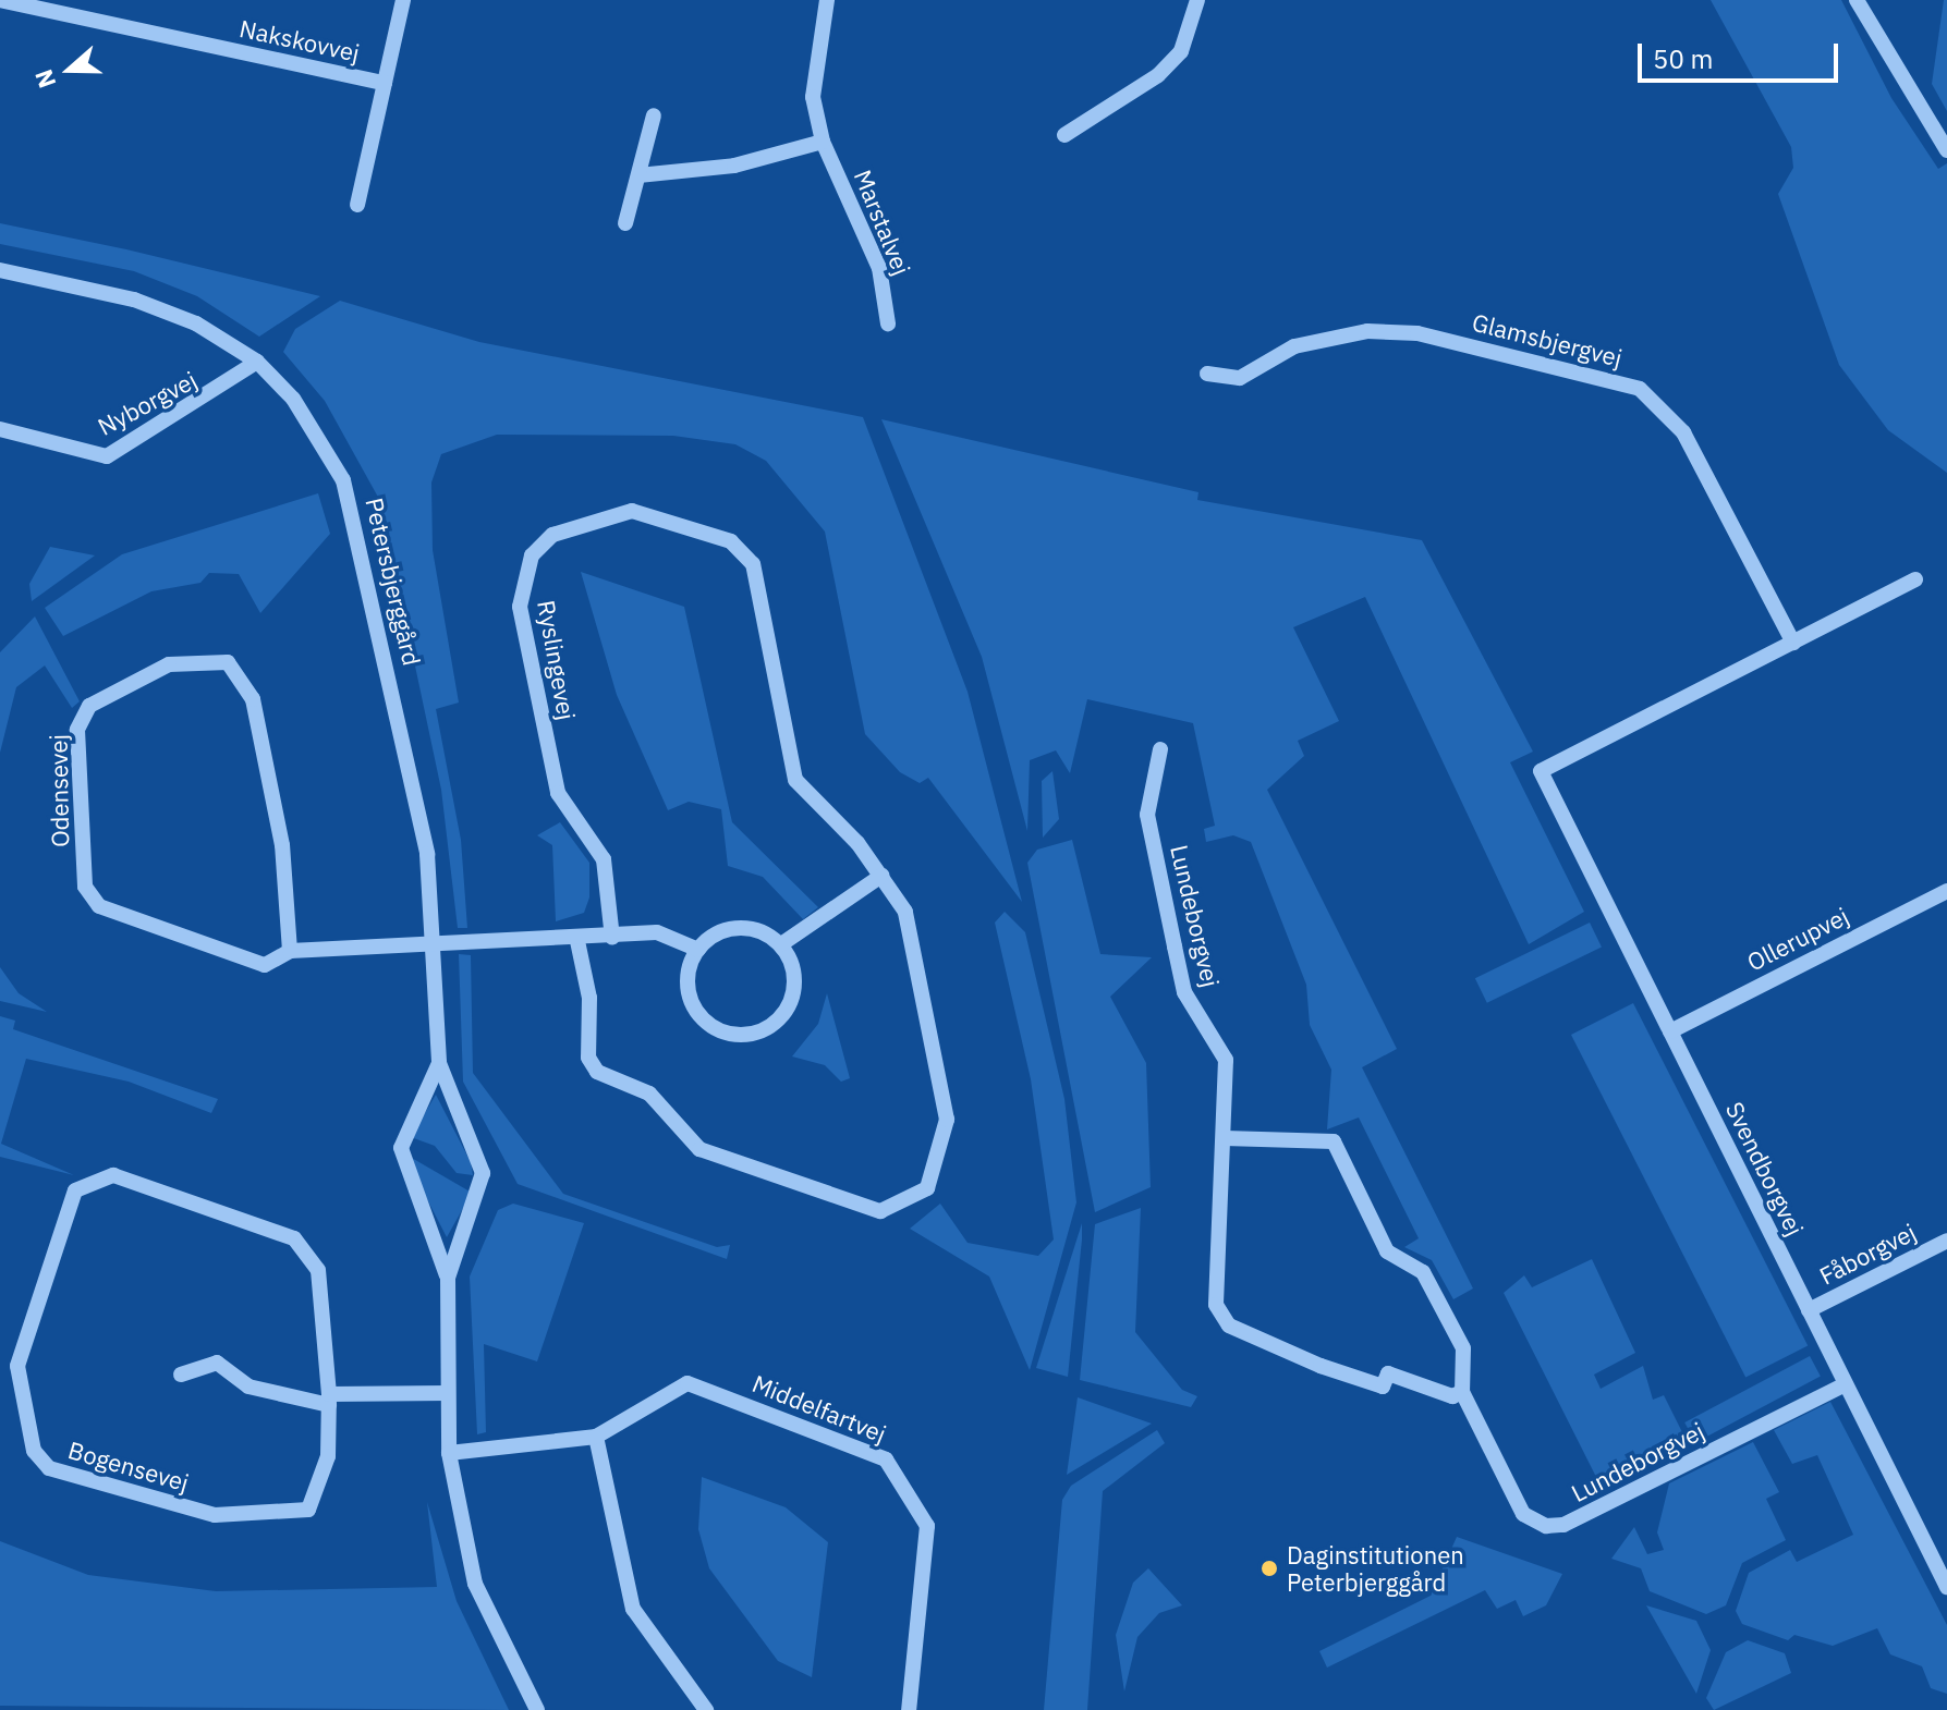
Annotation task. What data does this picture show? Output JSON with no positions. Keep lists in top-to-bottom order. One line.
{"streets":{"street":["Nakskovvej","Marstalvej","Glamsbjergvej","Nyborgvej","Petersbjerggård","Ryslingevej","Odensevej","Lundeborgvej","Ollerupvej","Svendborgvej","Fåborgvej","Middelfartvej","Bogensevej"]},"crossings":[["Glamsbjergvej","Svendborgvej"],["Nyborgvej","Petersbjerggård"],["Petersbjerggård","Odensevej"],["Lundeborgvej","Svendborgvej"],["Ollerupvej","Svendborgvej"],["Svendborgvej","Fåborgvej"]],"places":["Daginstitutionen Peterbjerggård"],"scale_bar":"50 m","north":"left"}
